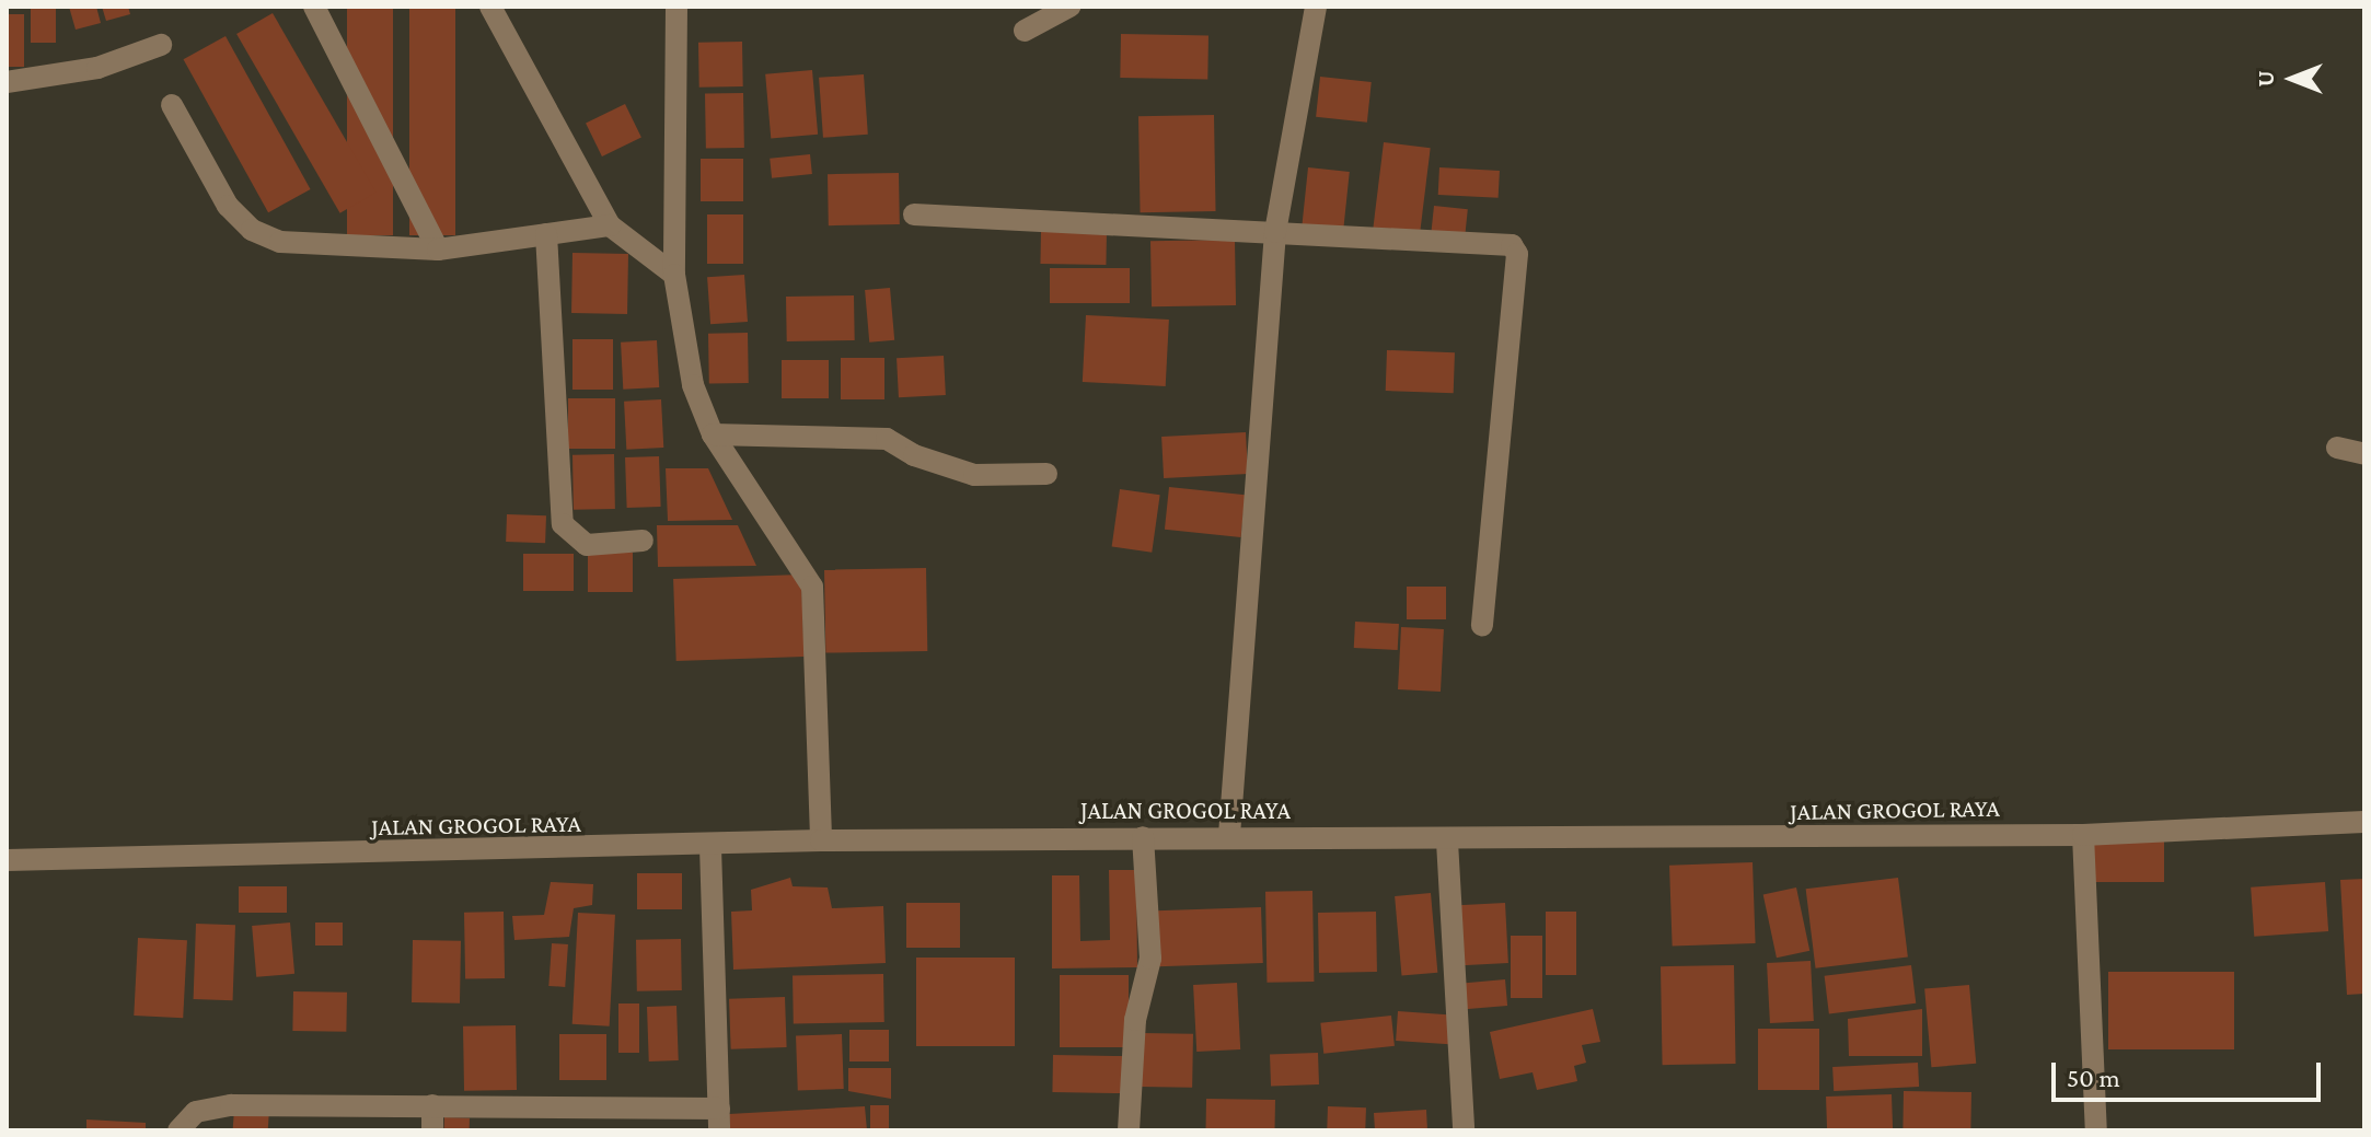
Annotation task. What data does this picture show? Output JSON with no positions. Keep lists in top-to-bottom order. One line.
{"streets":{"street":["JALAN GROGOL RAYA"]},"scale_bar":"50 m","north":"left"}
